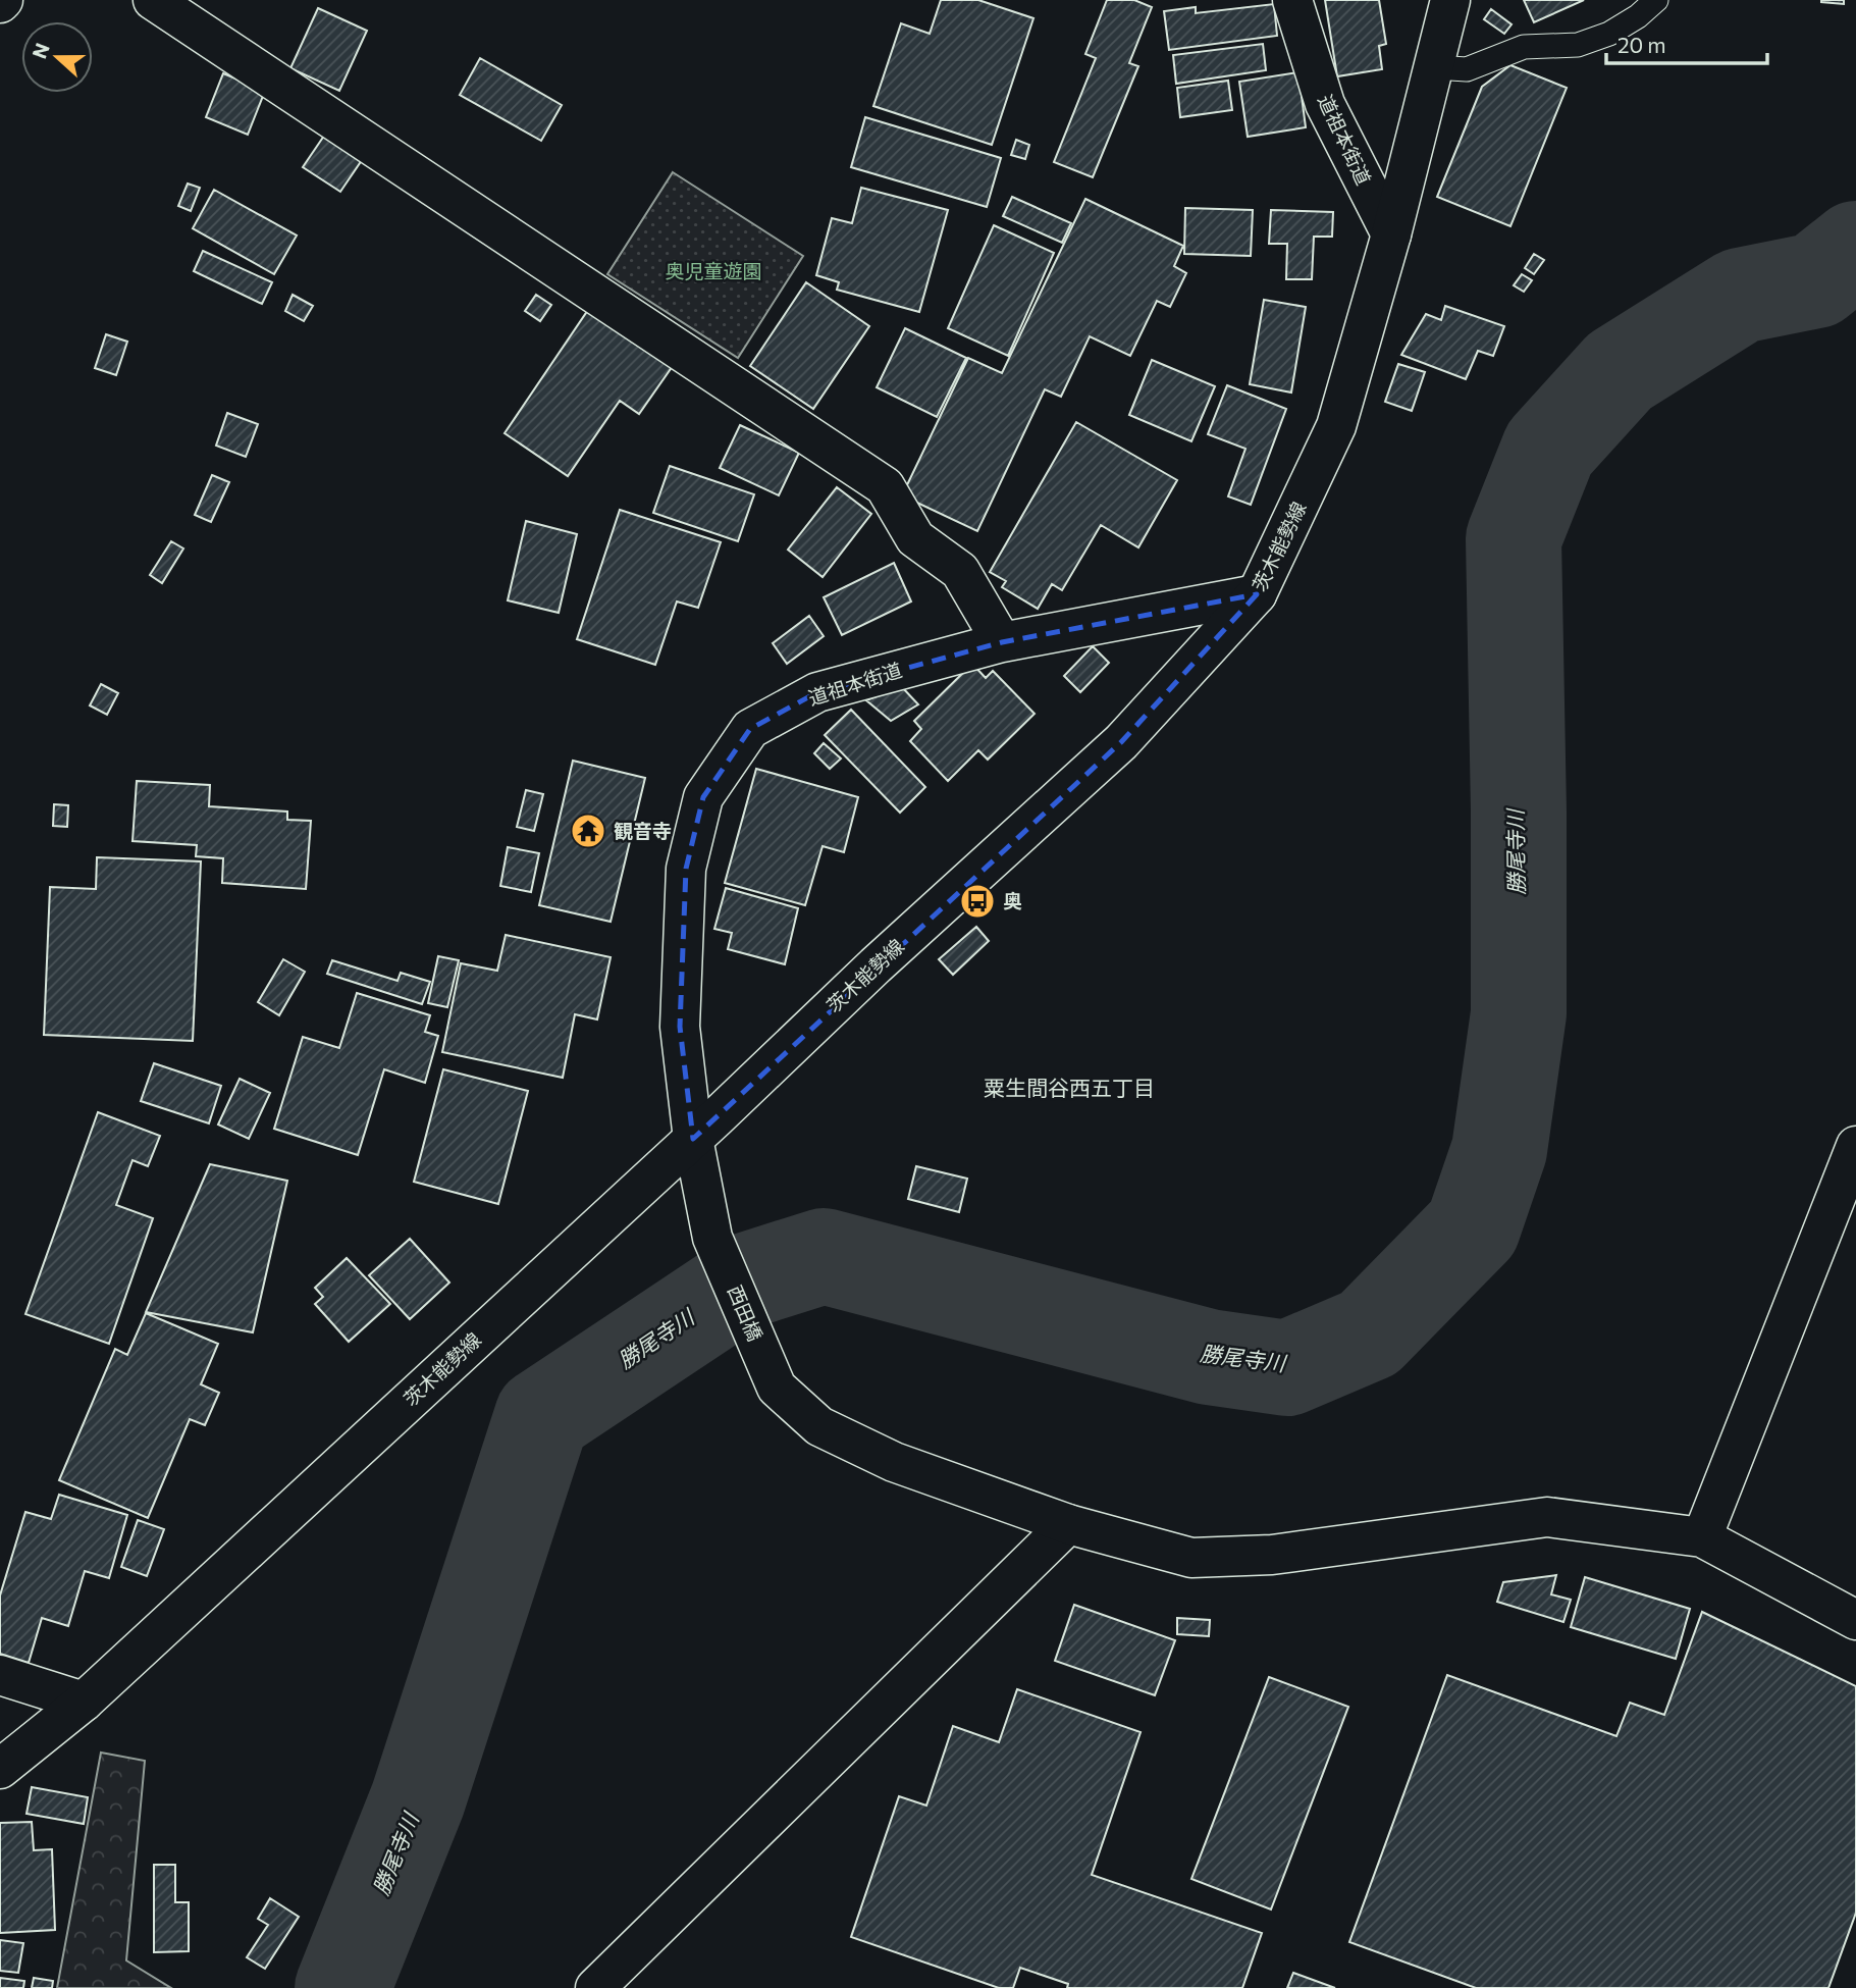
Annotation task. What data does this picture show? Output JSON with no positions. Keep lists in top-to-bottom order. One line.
{"streets":{"street":["道祖本街道","茨木能勢線","西田橋"]},"crossings":[["道祖本街道","茨木能勢線"],["道祖本街道","西田橋"]],"districts":["粟生間谷西五丁目"],"water":["勝尾寺川"],"parks":["奥児童遊園"],"places":{"temple":["観音寺"],"bus stop":["奥"]},"scale_bar":"20 m","north":"left"}
